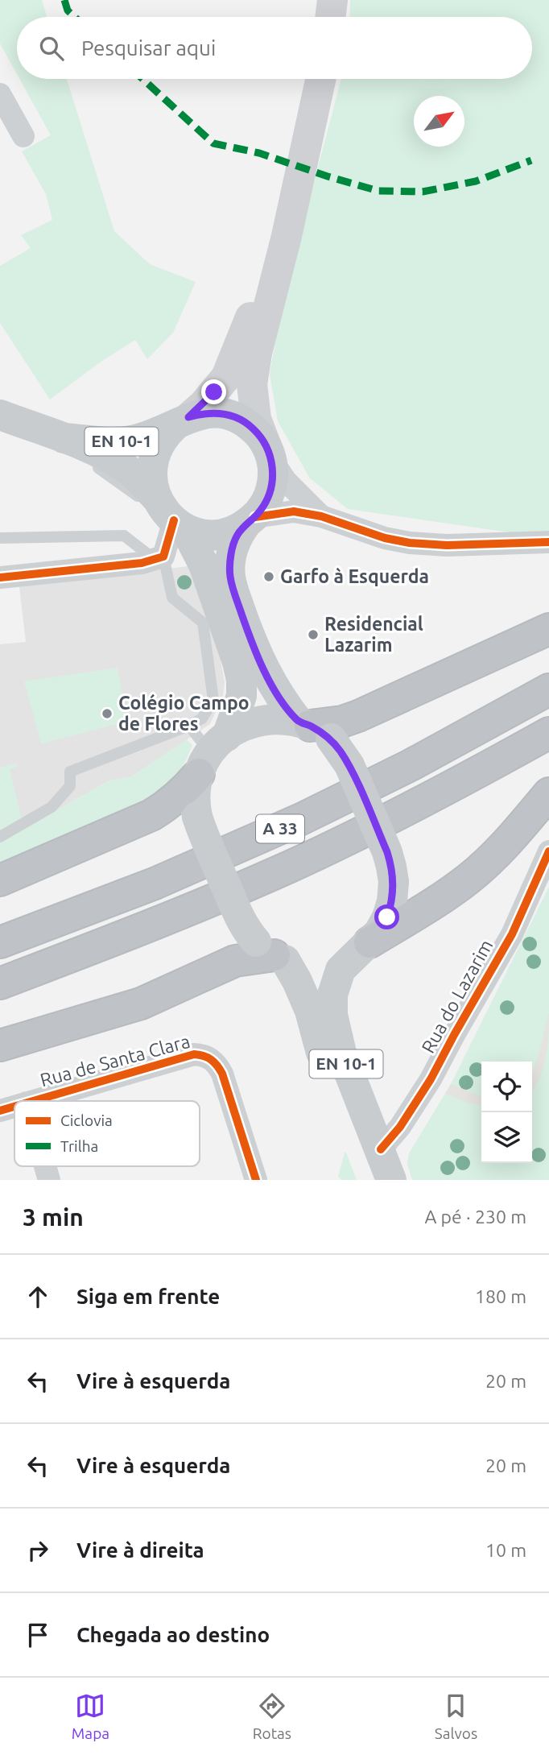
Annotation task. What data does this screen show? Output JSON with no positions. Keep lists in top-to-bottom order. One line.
{"streets":{"highway":["A 33"],"main road":["EN 10-1"],"street":["Rua do Lazarim","Rua de Santa Clara"]},"crossings":[["EN 10-1","Rua do Lazarim"]],"places":["Garfo à Esquerda","Residencial Lazarim","Colégio Campo de Flores"],"legend":["Ciclovia","Trilha"],"north":"top right","page":{"search":"Pesquisar aqui","heading":["3 min","A pé · 230 m"],"list":[["Siga em frente","180 m"],["Vire à esquerda","20 m"],["Vire à esquerda","20 m"],["Vire à direita","10 m"],"Chegada ao destino"],"nav":["Mapa","Rotas","Salvos"]}}
